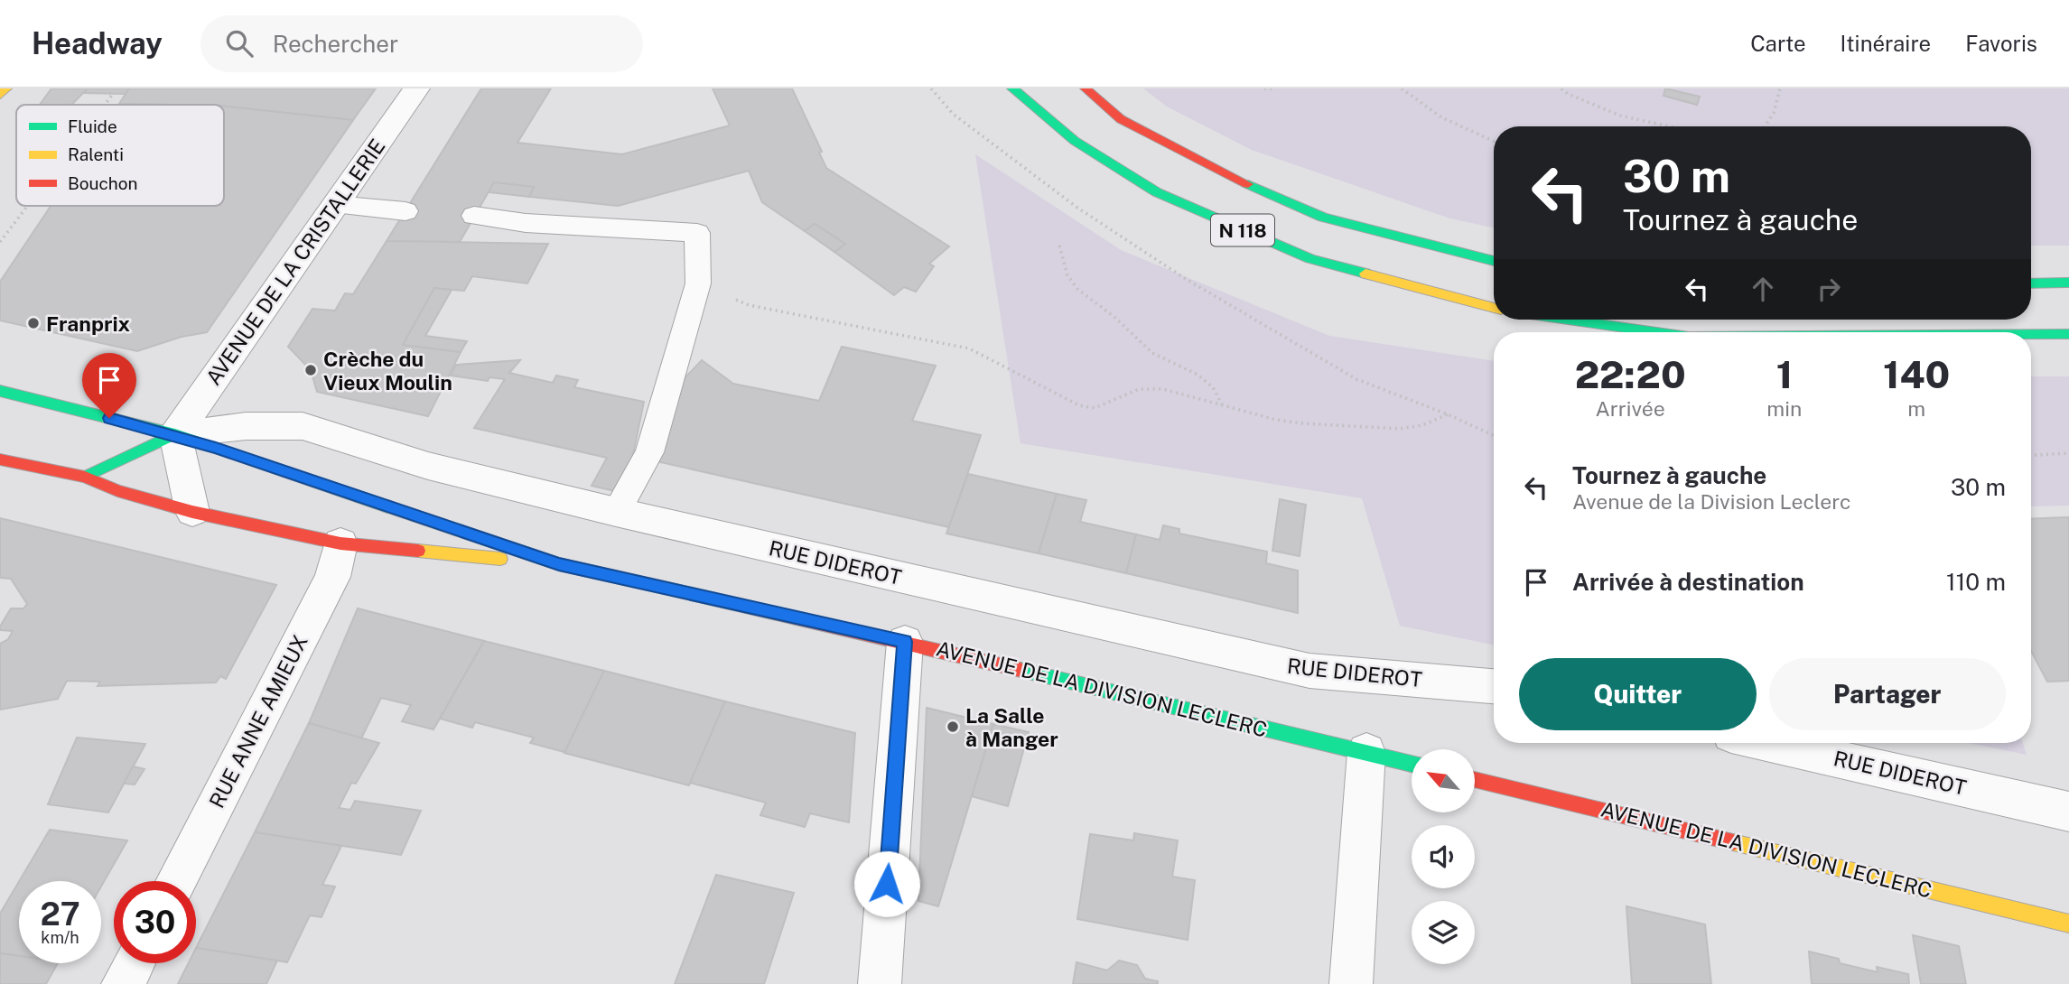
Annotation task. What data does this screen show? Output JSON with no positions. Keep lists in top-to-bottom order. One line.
{"streets":{"main road":["N 118","AVENUE DE LA DIVISION LECLERC"],"street":["AVENUE DE LA CRISTALLERIE","RUE DIDEROT","RUE ANNE AMIEUX"]},"crossings":[["AVENUE DE LA CRISTALLERIE","RUE DIDEROT"],["AVENUE DE LA CRISTALLERIE","AVENUE DE LA DIVISION LECLERC"],["RUE DIDEROT","AVENUE DE LA DIVISION LECLERC"],["AVENUE DE LA DIVISION LECLERC","RUE ANNE AMIEUX"]],"places":["Franprix","Crèche du Vieux Moulin","La Salle à Manger"],"legend":["Fluide","Ralenti","Bouchon"],"north":"top left","page":{"header":"Headway","search":"Rechercher","nav":["Carte","Itinéraire","Favoris"],"turn":["30 m","Tournez à gauche"],"eta":["22:20","Arrivée","1","min","140","m"],"list":[{"name":"Tournez à gauche","note":"Avenue de la Division Leclerc","value":"30 m"},{"name":"Arrivée à destination","value":"110 m"}],"buttons":["Quitter","Partager"],"speed":"27 km/h","limit":"30"}}
